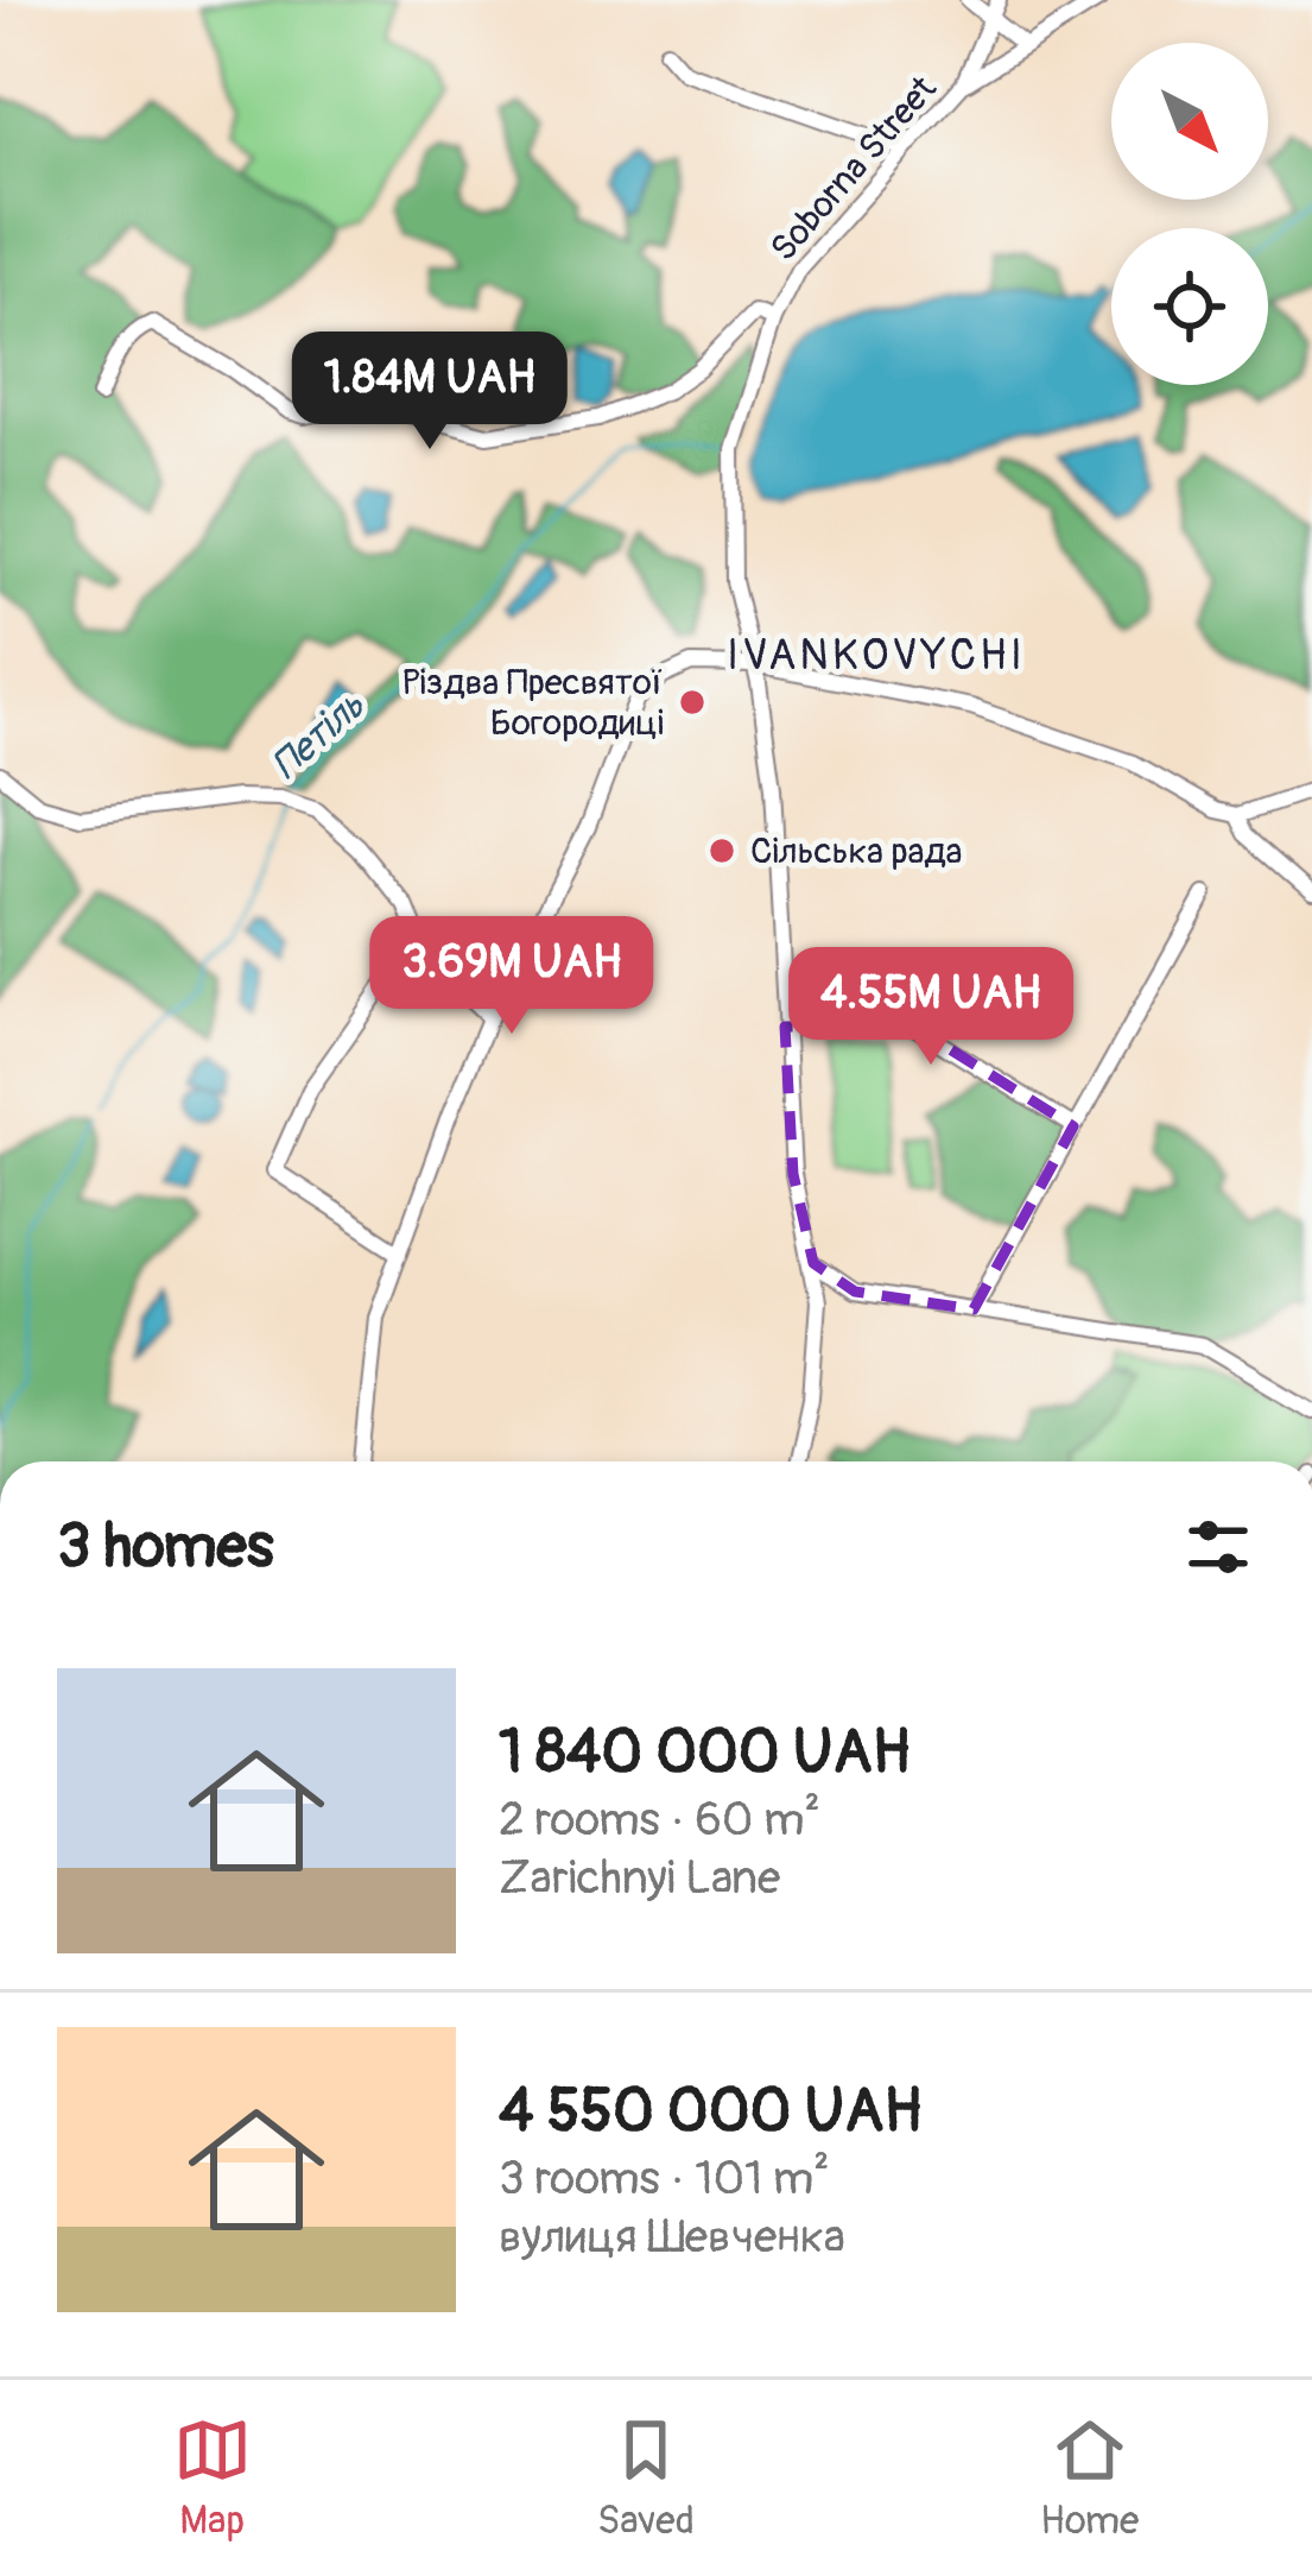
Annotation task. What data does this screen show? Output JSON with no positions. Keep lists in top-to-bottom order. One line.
{"streets":{"street":["Soborna Street"]},"districts":["IVANKOVYCHI"],"water":["Петіль"],"places":["Різдва Пресвятої Богородиці","Cільська рада"],"north":"bottom right","page":{"price":["1.84M UAH","3.69M UAH","4.55M UAH"],"heading":"3 homes","list":[{"name":"1 840 000 UAH","note":"2 rooms · 60 m² · Zarichnyi Lane"},{"name":"4 550 000 UAH","note":"3 rooms · 101 m² · вулиця Шевченка"}],"tabs":["Map","Saved","Home"]}}
